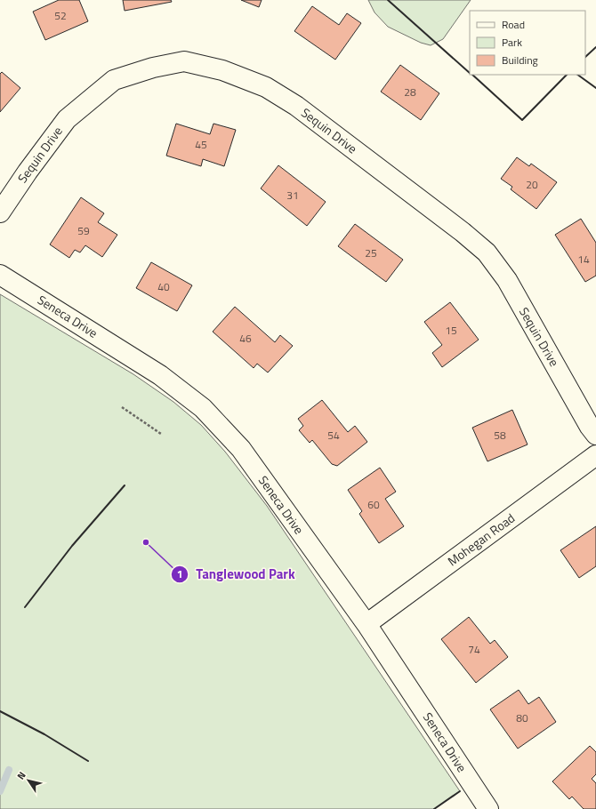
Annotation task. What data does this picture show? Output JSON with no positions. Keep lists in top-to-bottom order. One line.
{"streets":{"street":["Sequin Drive","Seneca Drive","Mohegan Road"]},"crossings":[["Seneca Drive","Mohegan Road"]],"places":["Tanglewood Park"],"house_numbers":["52","28","45","20","31","59","25","14","40","15","46","54","58","60","74","80"],"legend":["Road","Park","Building"],"north":"top left"}
